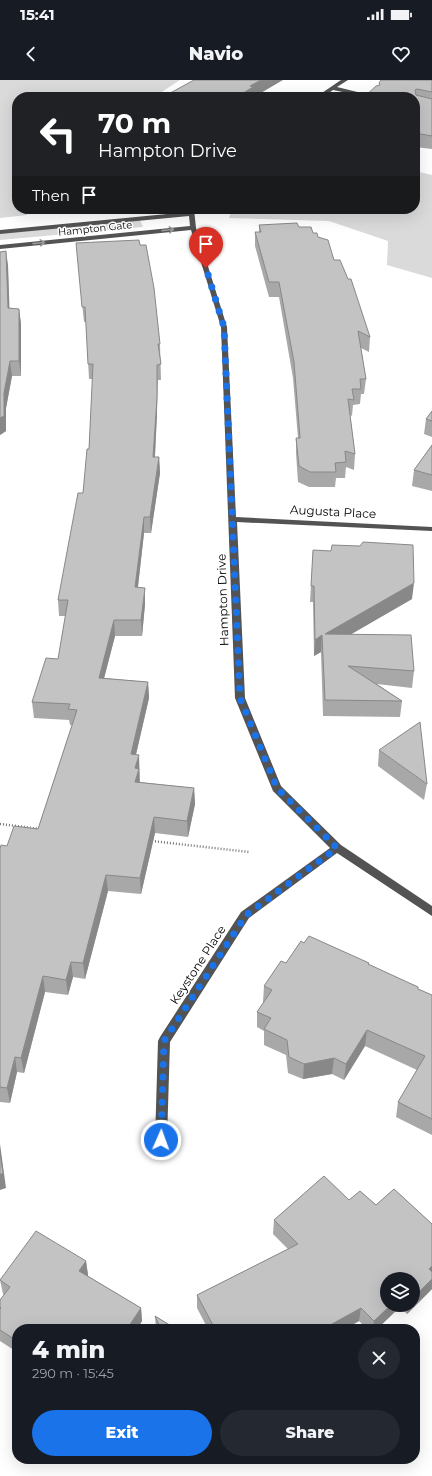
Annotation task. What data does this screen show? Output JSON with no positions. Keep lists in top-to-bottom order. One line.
{"streets":{"street":["Hampton Gate","Augusta Place","Hampton Drive","Keystone Place"]},"crossings":[["Hampton Gate","Hampton Drive"],["Augusta Place","Hampton Drive"],["Hampton Drive","Keystone Place"]],"page":{"status":"15:41","header":"Navio","turn":["70 m","Hampton Drive"],"then":"Then","heading":["4 min","290 m · 15:45"],"buttons":["Exit","Share"]}}
